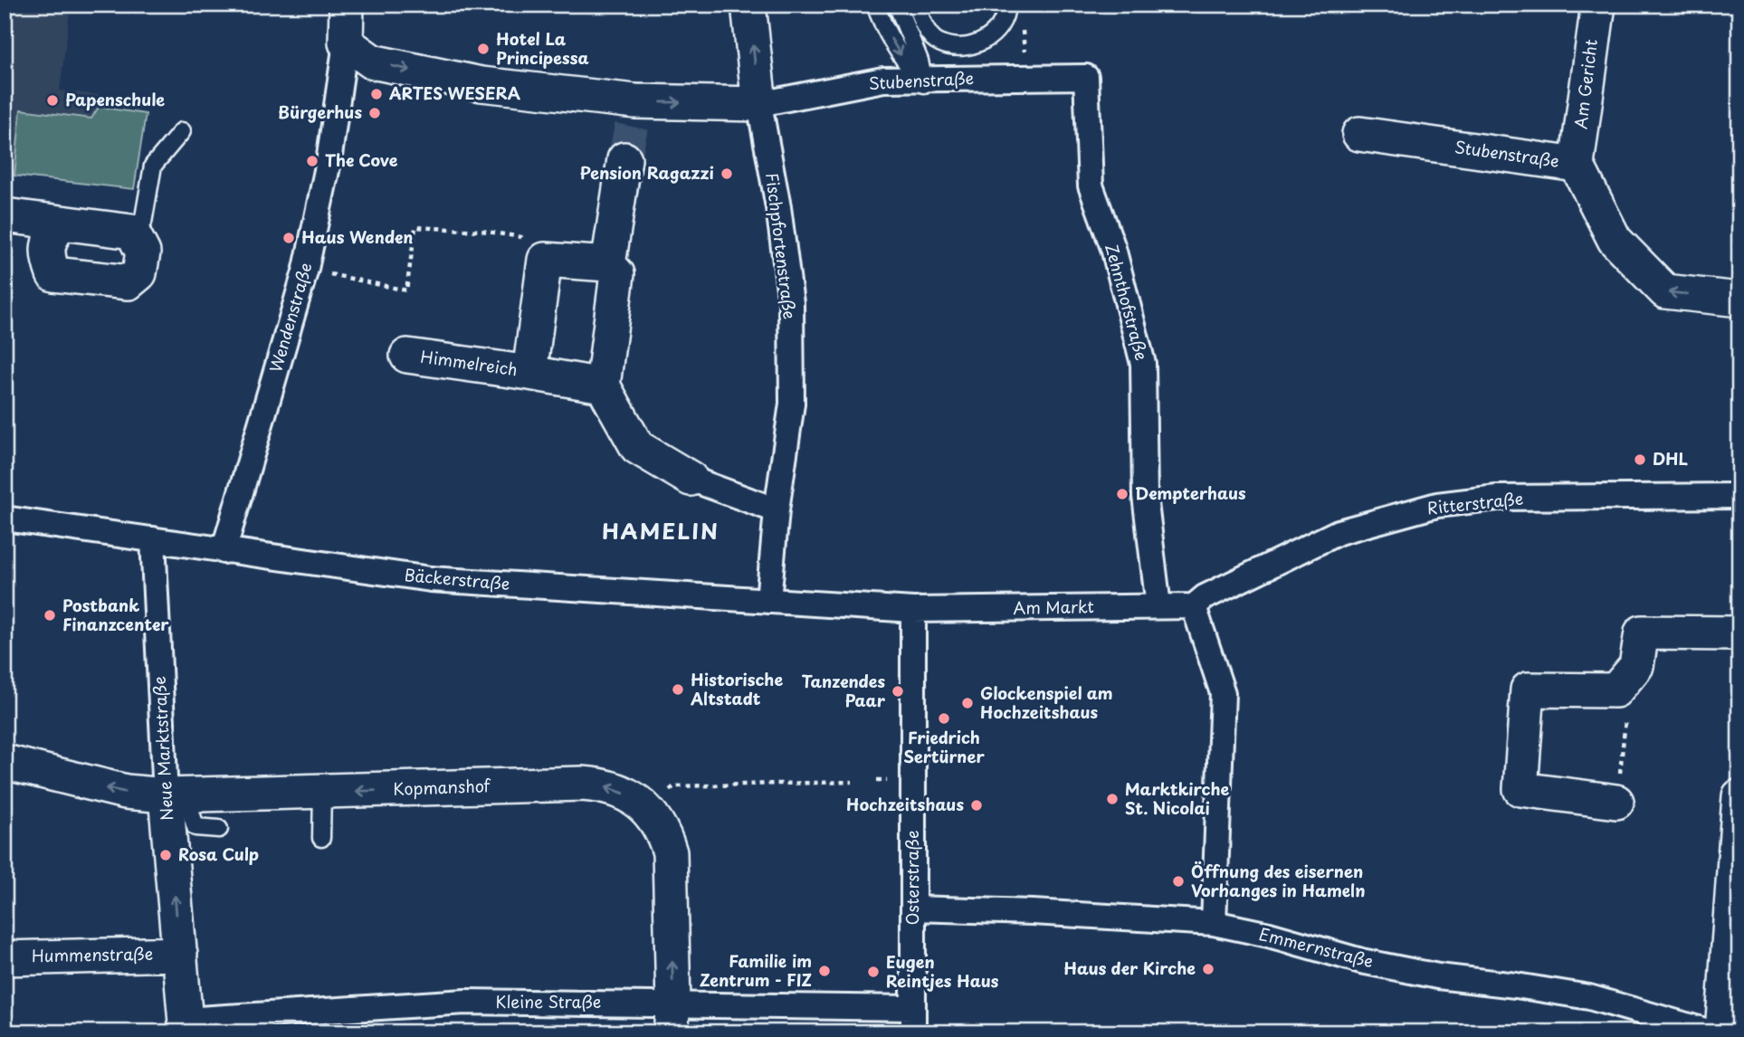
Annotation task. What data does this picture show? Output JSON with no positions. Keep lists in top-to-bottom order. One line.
{"streets":{"street":["Stubenstraße","Am Gericht","Fischpfortenstraße","Zehnthofstraße","Wendenstraße","Himmelreich","Ritterstraße","Bäckerstraße","Am Markt","Neue Marktstraße","Kopmanshof","Osterstraße","Emmernstraße","Hummenstraße","Kleine Straße"]},"crossings":[["Stubenstraße","Am Gericht"],["Stubenstraße","Fischpfortenstraße"],["Stubenstraße","Zehnthofstraße"],["Fischpfortenstraße","Bäckerstraße"],["Zehnthofstraße","Am Markt"],["Wendenstraße","Bäckerstraße"],["Ritterstraße","Am Markt"],["Bäckerstraße","Am Markt"],["Bäckerstraße","Neue Marktstraße"],["Bäckerstraße","Osterstraße"],["Am Markt","Osterstraße"],["Neue Marktstraße","Kopmanshof"],["Neue Marktstraße","Hummenstraße"],["Neue Marktstraße","Kleine Straße"],["Kopmanshof","Kleine Straße"],["Osterstraße","Emmernstraße"],["Osterstraße","Kleine Straße"]],"one_way":["Kopmanshof"],"districts":["HAMELIN"],"places":["Hotel La Principessa","ARTES WESERA","Papenschule","Bürgerhus","The Cove","Pension Ragazzi","Haus Wenden","DHL","Dempterhaus","Postbank Finanzcenter","Historische Altstadt","Tanzendes Paar","Glockenspiel am Hochzeitshaus","Friedrich Sertürner","Marktkirche St. Nicolai","Hochzeitshaus","Rosa Culp","Öffnung des eisernen Vorhanges in Hameln","Haus der Kirche","Familie im Zentrum - FIZ","Eugen Reintjes Haus"]}
